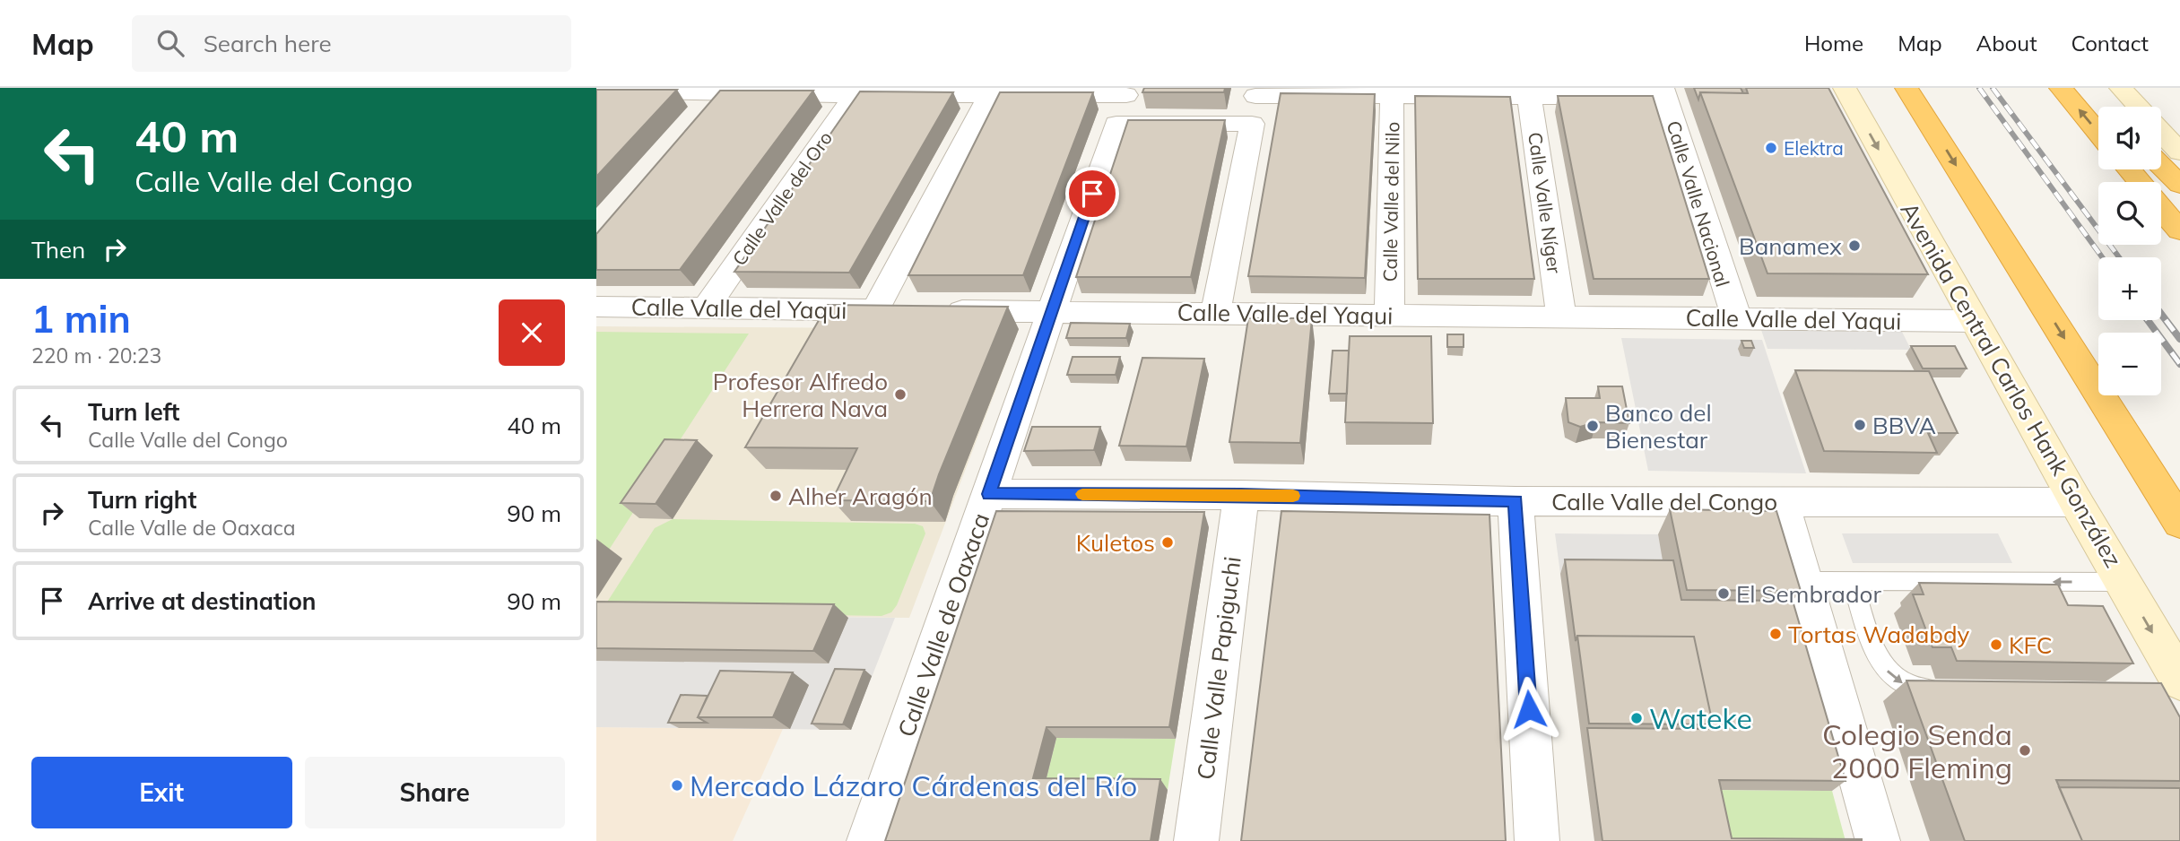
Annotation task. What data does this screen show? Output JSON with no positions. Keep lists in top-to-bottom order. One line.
{"streets":{"main road":["Avenida Central Carlos Hank González"],"street":["Calle Valle del Oro","Calle Valle del Nilo","Calle Valle Níger","Calle Valle Nacional","Calle Valle del Yaqui","Calle Valle del Congo","Calle Valle de Oaxaca","Calle Valle Papiguchi"]},"crossings":[["Calle Valle del Oro","Calle Valle del Yaqui"],["Calle Valle del Nilo","Calle Valle del Yaqui"],["Calle Valle Níger","Calle Valle del Yaqui"],["Calle Valle Nacional","Calle Valle del Yaqui"],["Calle Valle del Yaqui","Avenida Central Carlos Hank González"],["Calle Valle del Yaqui","Calle Valle de Oaxaca"],["Avenida Central Carlos Hank González","Calle Valle del Congo"],["Calle Valle del Congo","Calle Valle de Oaxaca"],["Calle Valle del Congo","Calle Valle Papiguchi"]],"one_way":["Avenida Central Carlos Hank González"],"places":["Elektra","Banamex","Profesor Alfredo Herrera Nava","BBVA","Banco del Bienestar","Alher Aragón","Kuletos","El Sembrador","Tortas Wadabdy","KFC","Wateke","Colegio Senda 2000 Fleming","Mercado Lázaro Cárdenas del Río"],"page":{"header":"Map","search":"Search here","nav":["Home","Map","About","Contact"],"turn":["40 m","Calle Valle del Congo"],"map_buttons":["+","−"],"then":"Then","heading":["1 min","220 m · 20:23"],"list":[{"name":"Turn left","note":"Calle Valle del Congo","value":"40 m"},{"name":"Turn right","note":"Calle Valle de Oaxaca","value":"90 m"},{"name":"Arrive at destination","value":"90 m"}],"buttons":["Exit","Share"]}}
